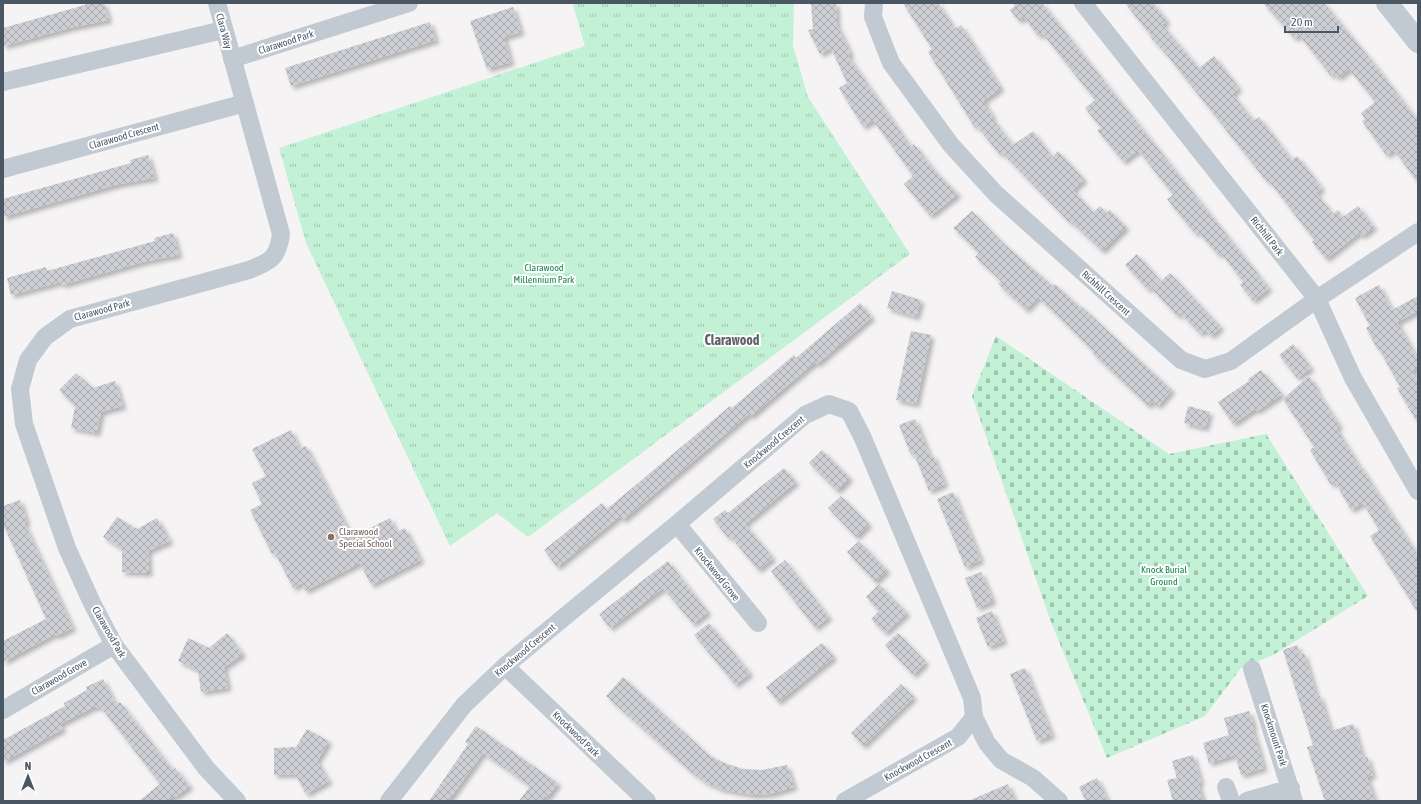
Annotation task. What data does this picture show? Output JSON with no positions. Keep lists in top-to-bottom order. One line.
{"streets":{"street":["Clara Way","Clarawood Park","Clarawood Crescent","Richhill Park","Richhill Crescent","Knockwood Crescent","Knockwood Grove","Clarawood Grove","Knockwood Park","Knockmount Park"]},"crossings":[["Clara Way","Clarawood Park"],["Clarawood Park","Clarawood Crescent"],["Clarawood Park","Clarawood Grove"],["Richhill Park","Richhill Crescent"],["Knockwood Crescent","Knockwood Grove"],["Knockwood Crescent","Knockwood Park"]],"districts":["Clarawood"],"parks":["Clarawood Millennium Park","Knock Burial Ground"],"places":["Clarawood Special School"],"scale_bar":"20 m","north":"top"}
